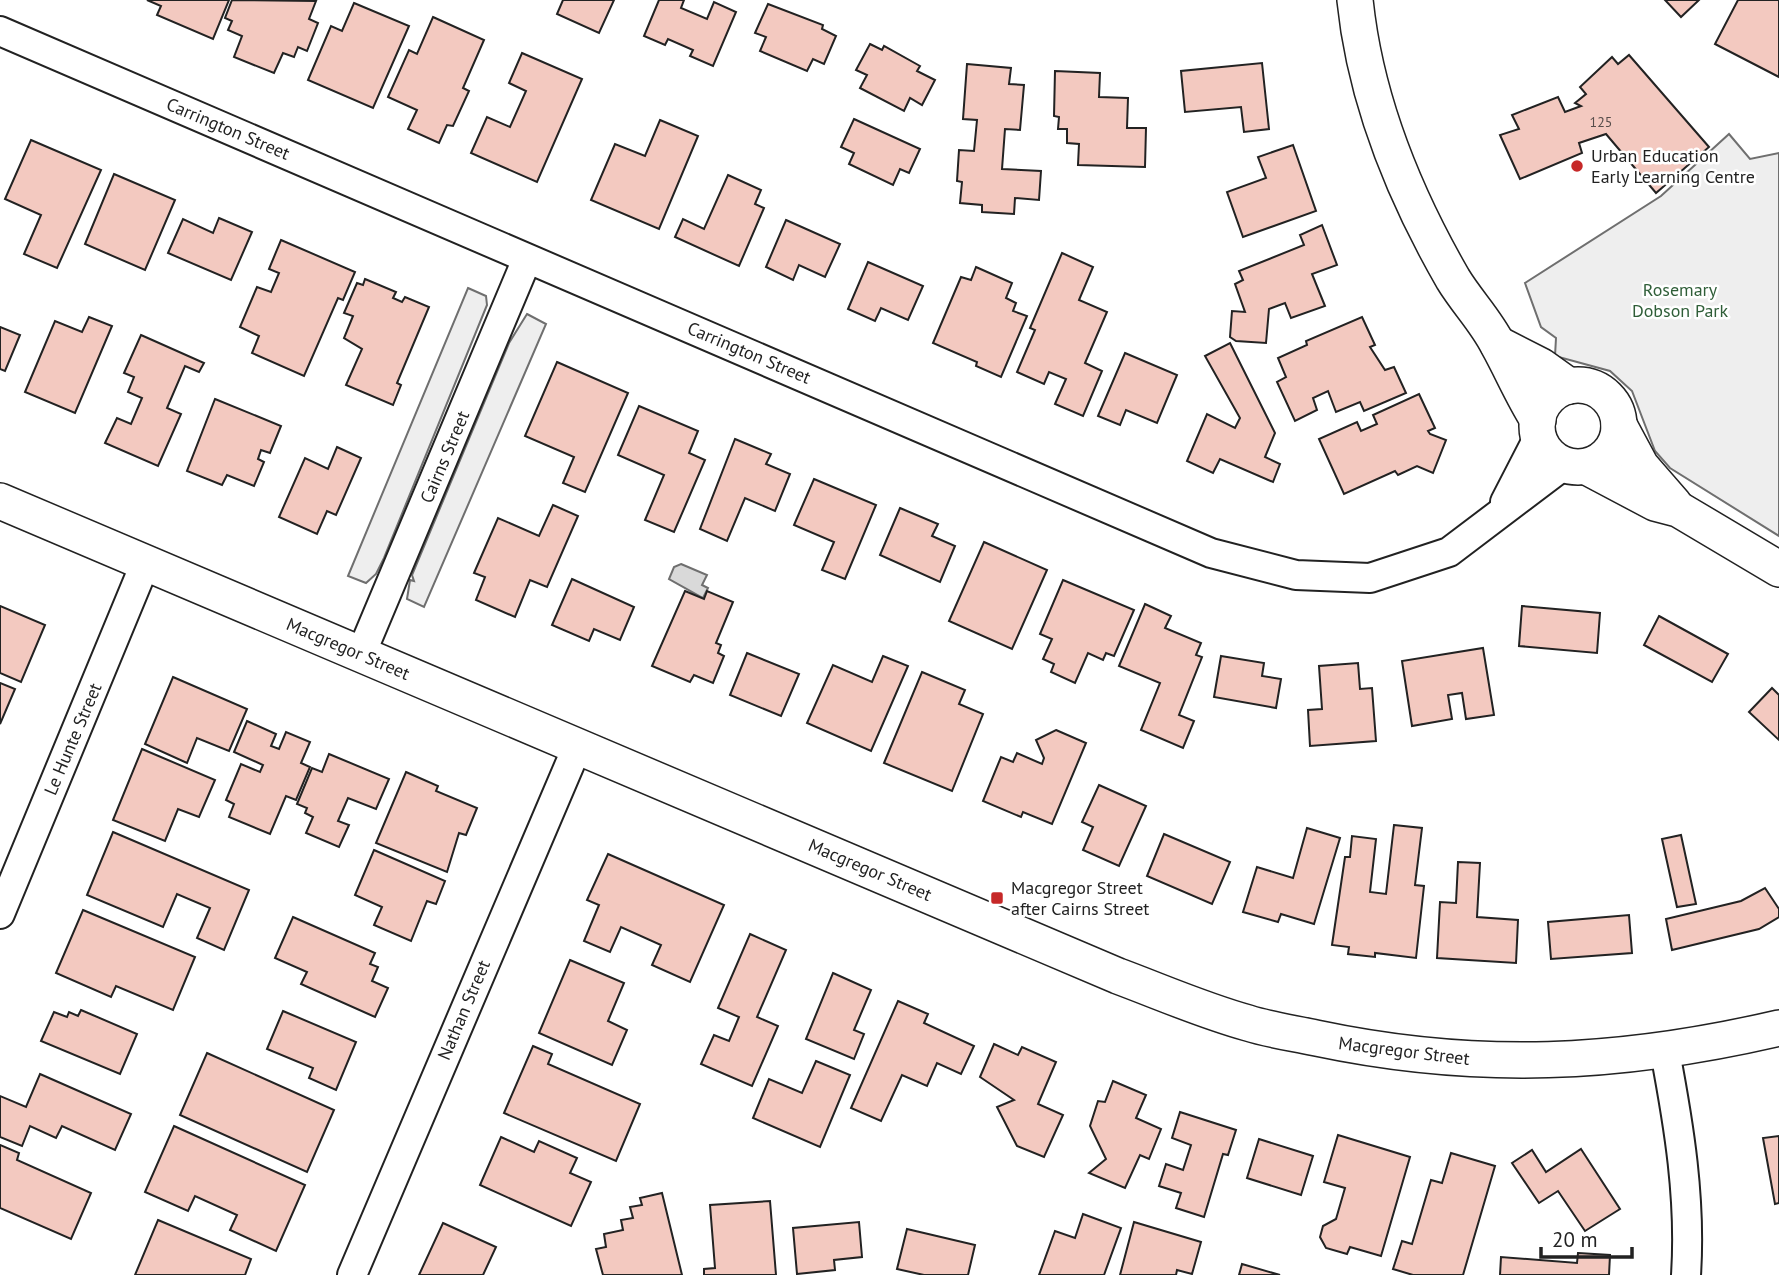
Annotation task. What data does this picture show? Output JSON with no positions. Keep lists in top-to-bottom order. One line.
{"streets":{"street":["Carrington Street","Cairns Street","Macgregor Street","Le Hunte Street","Nathan Street"]},"crossings":[["Carrington Street","Cairns Street"],["Cairns Street","Macgregor Street"],["Macgregor Street","Le Hunte Street"],["Macgregor Street","Nathan Street"]],"parks":["Rosemary Dobson Park"],"places":{"other":["Urban Education Early Learning Centre"],"transit":["Macgregor Street after Cairns Street"]},"house_numbers":["125"],"scale_bar":"20 m"}
